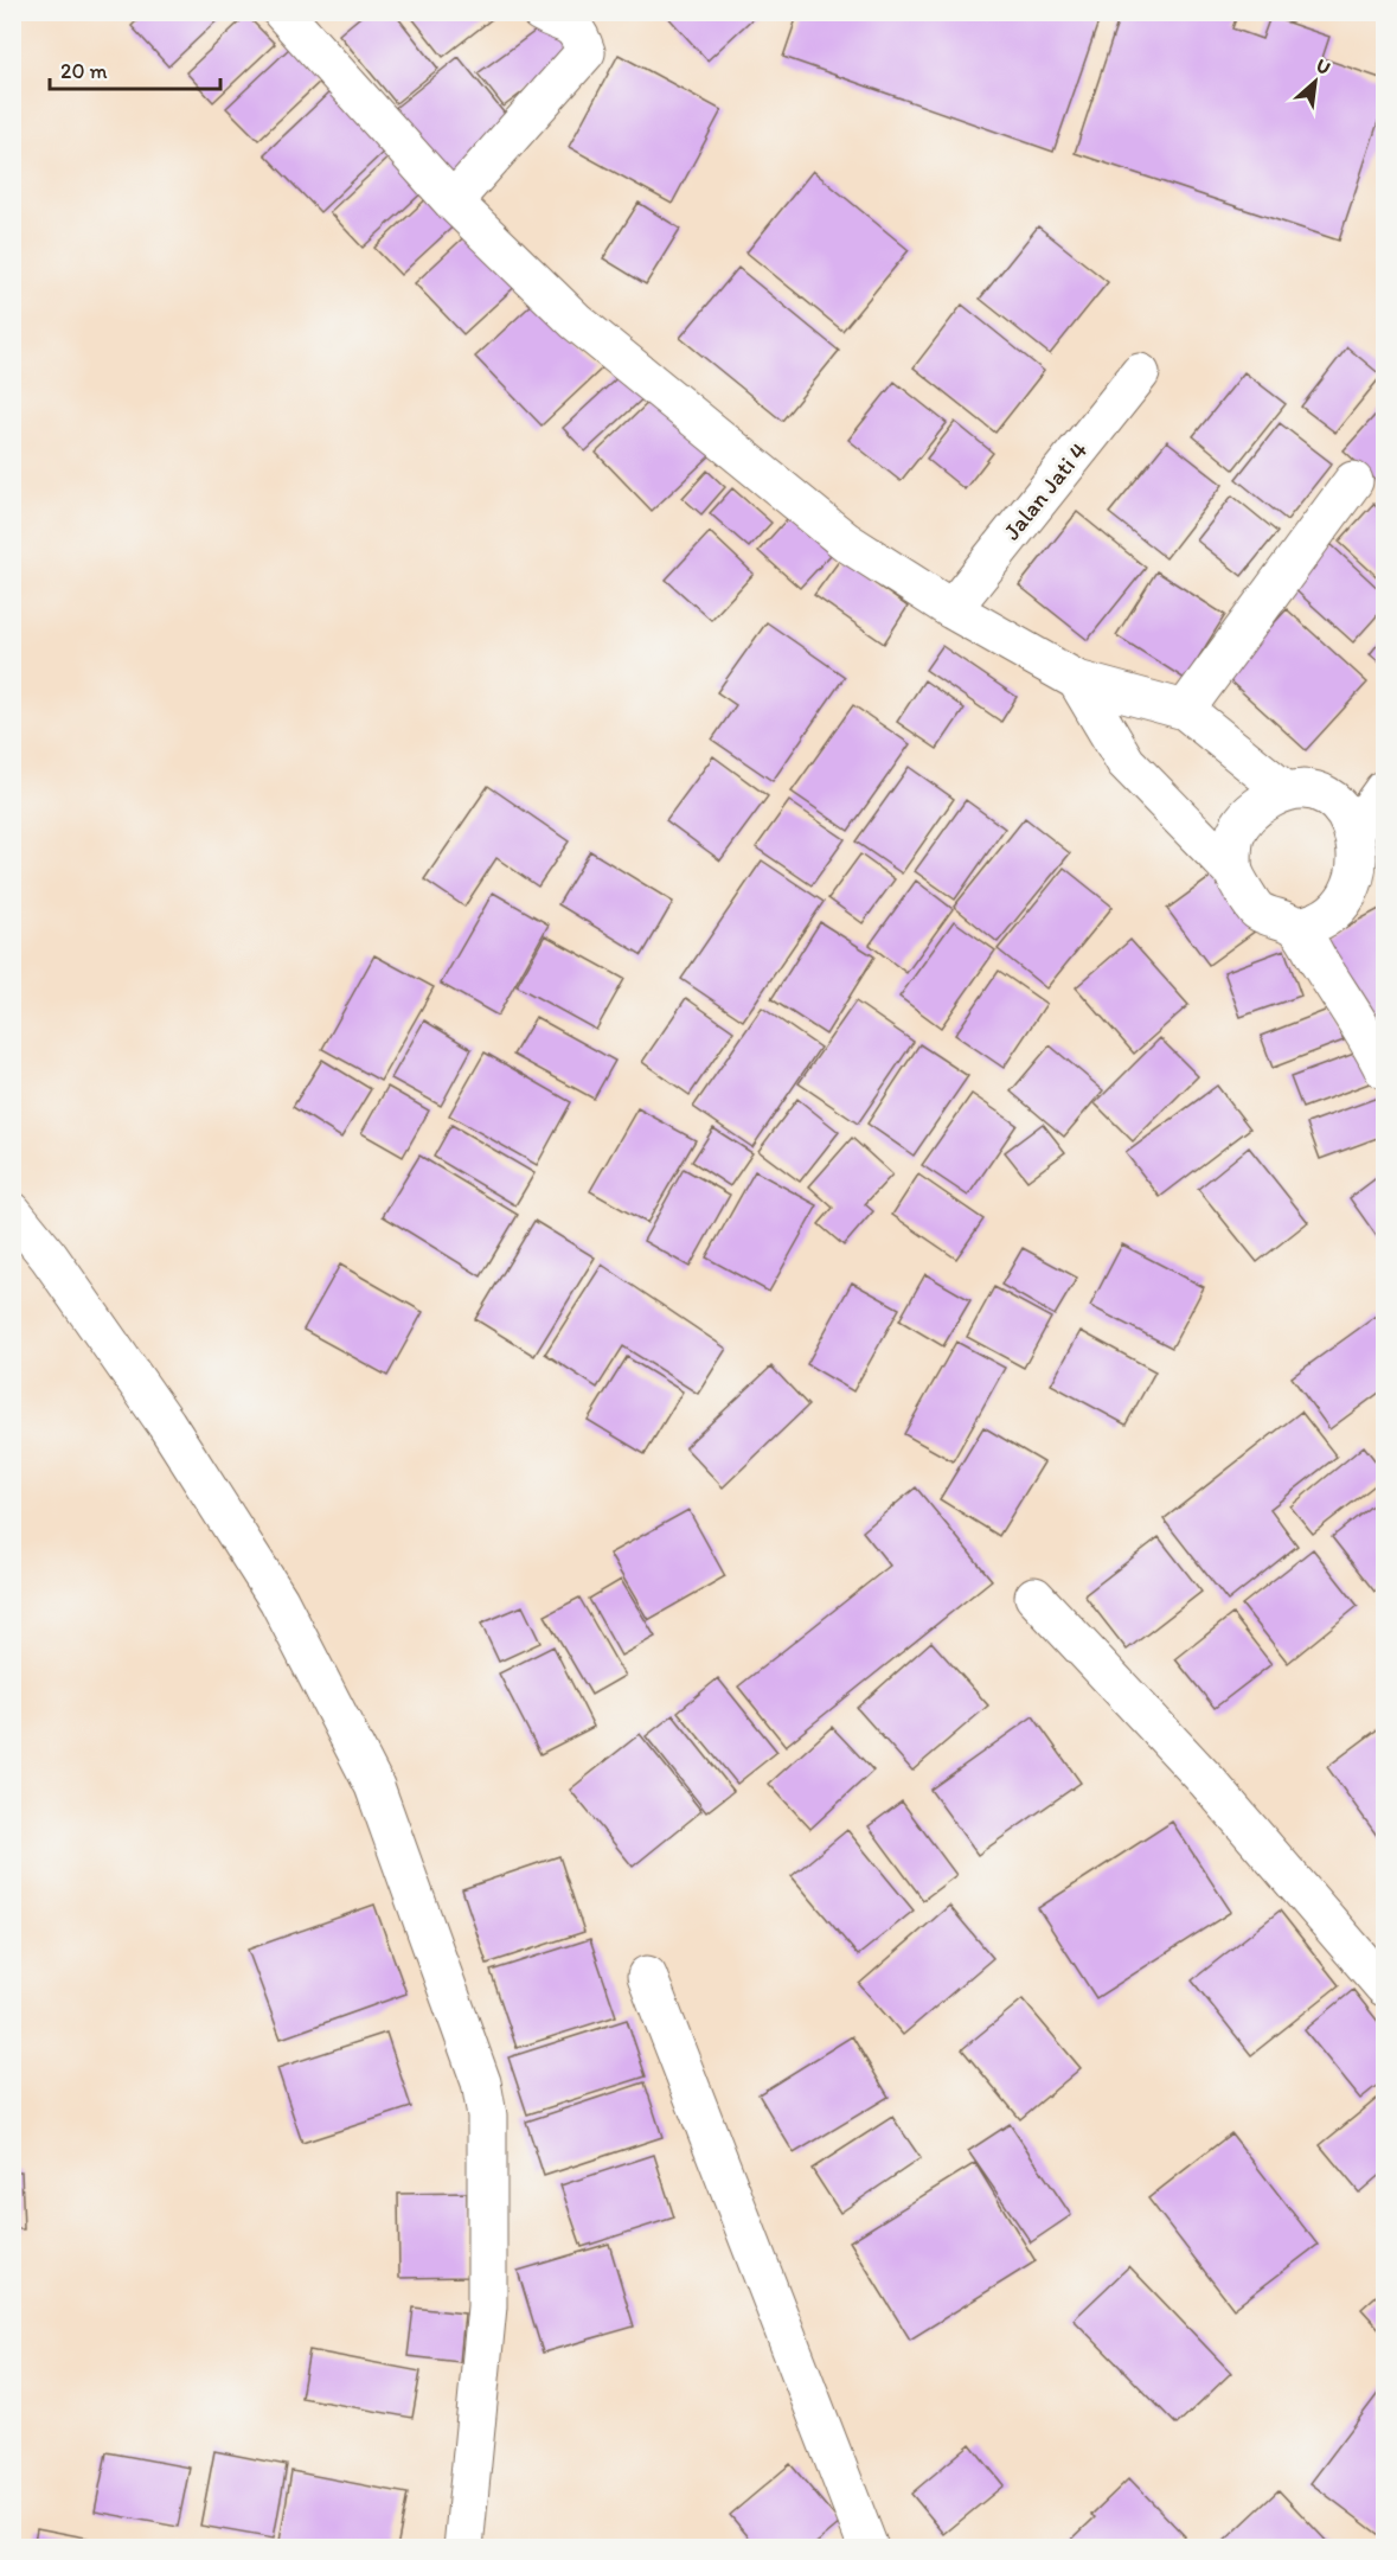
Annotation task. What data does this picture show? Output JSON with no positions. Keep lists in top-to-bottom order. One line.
{"streets":{"street":["Jalan Jati 4"]},"scale_bar":"20 m","north":"top right"}
